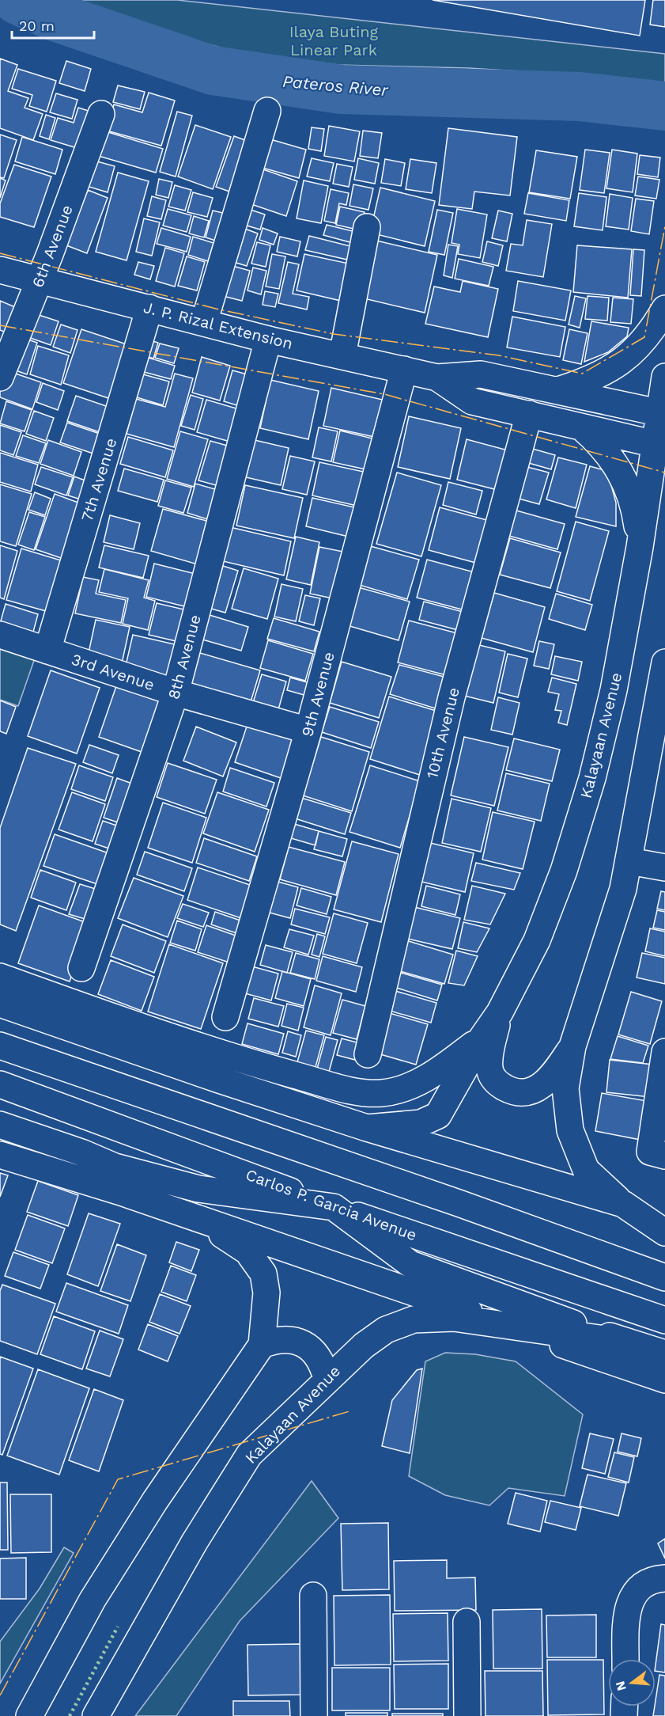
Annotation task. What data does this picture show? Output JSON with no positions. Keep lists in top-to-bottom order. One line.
{"streets":{"main road":["6th Avenue","J. P. Rizal Extension","7th Avenue","8th Avenue","3rd Avenue","9th Avenue","10th Avenue","Kalayaan Avenue","Carlos P. Garcia Avenue"]},"crossings":[["6th Avenue","J. P. Rizal Extension"],["J. P. Rizal Extension","7th Avenue"],["J. P. Rizal Extension","8th Avenue"],["J. P. Rizal Extension","9th Avenue"],["J. P. Rizal Extension","10th Avenue"],["J. P. Rizal Extension","Kalayaan Avenue"],["7th Avenue","3rd Avenue"],["8th Avenue","3rd Avenue"],["3rd Avenue","9th Avenue"]],"water":["Pateros River"],"parks":["Ilaya Buting Linear Park"],"scale_bar":"20 m","north":"left"}
